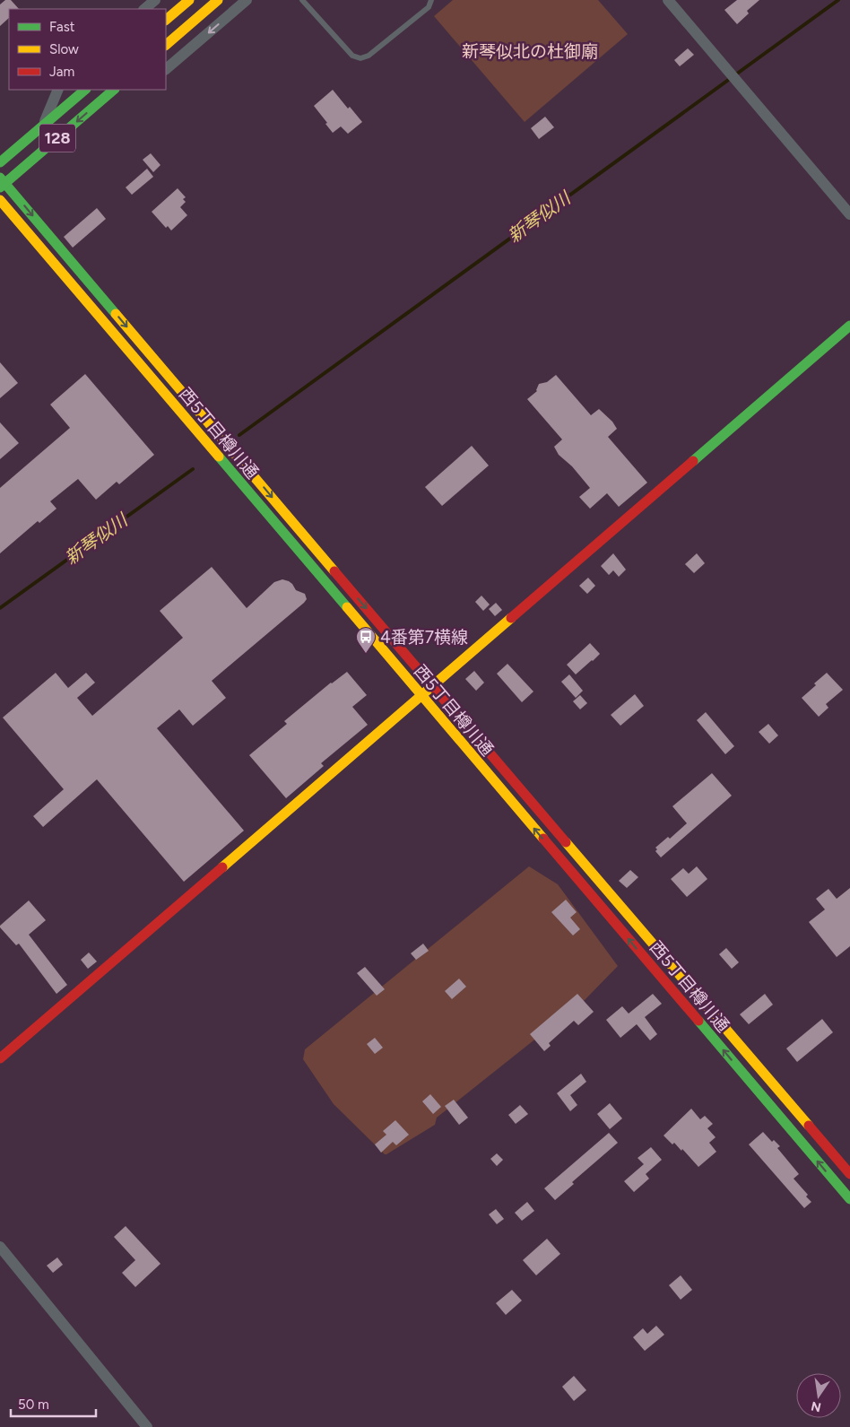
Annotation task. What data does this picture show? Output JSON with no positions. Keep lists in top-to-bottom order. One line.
{"streets":{"main road":["128","西5丁目樽川通"]},"crossings":[["128","西5丁目樽川通"]],"water":["新琴似川"],"parks":["新琴似北の杜御廟"],"places":{"bus stop":["4番第7横線"]},"legend":["Fast","Slow","Jam"],"scale_bar":"50 m","north":"bottom"}
